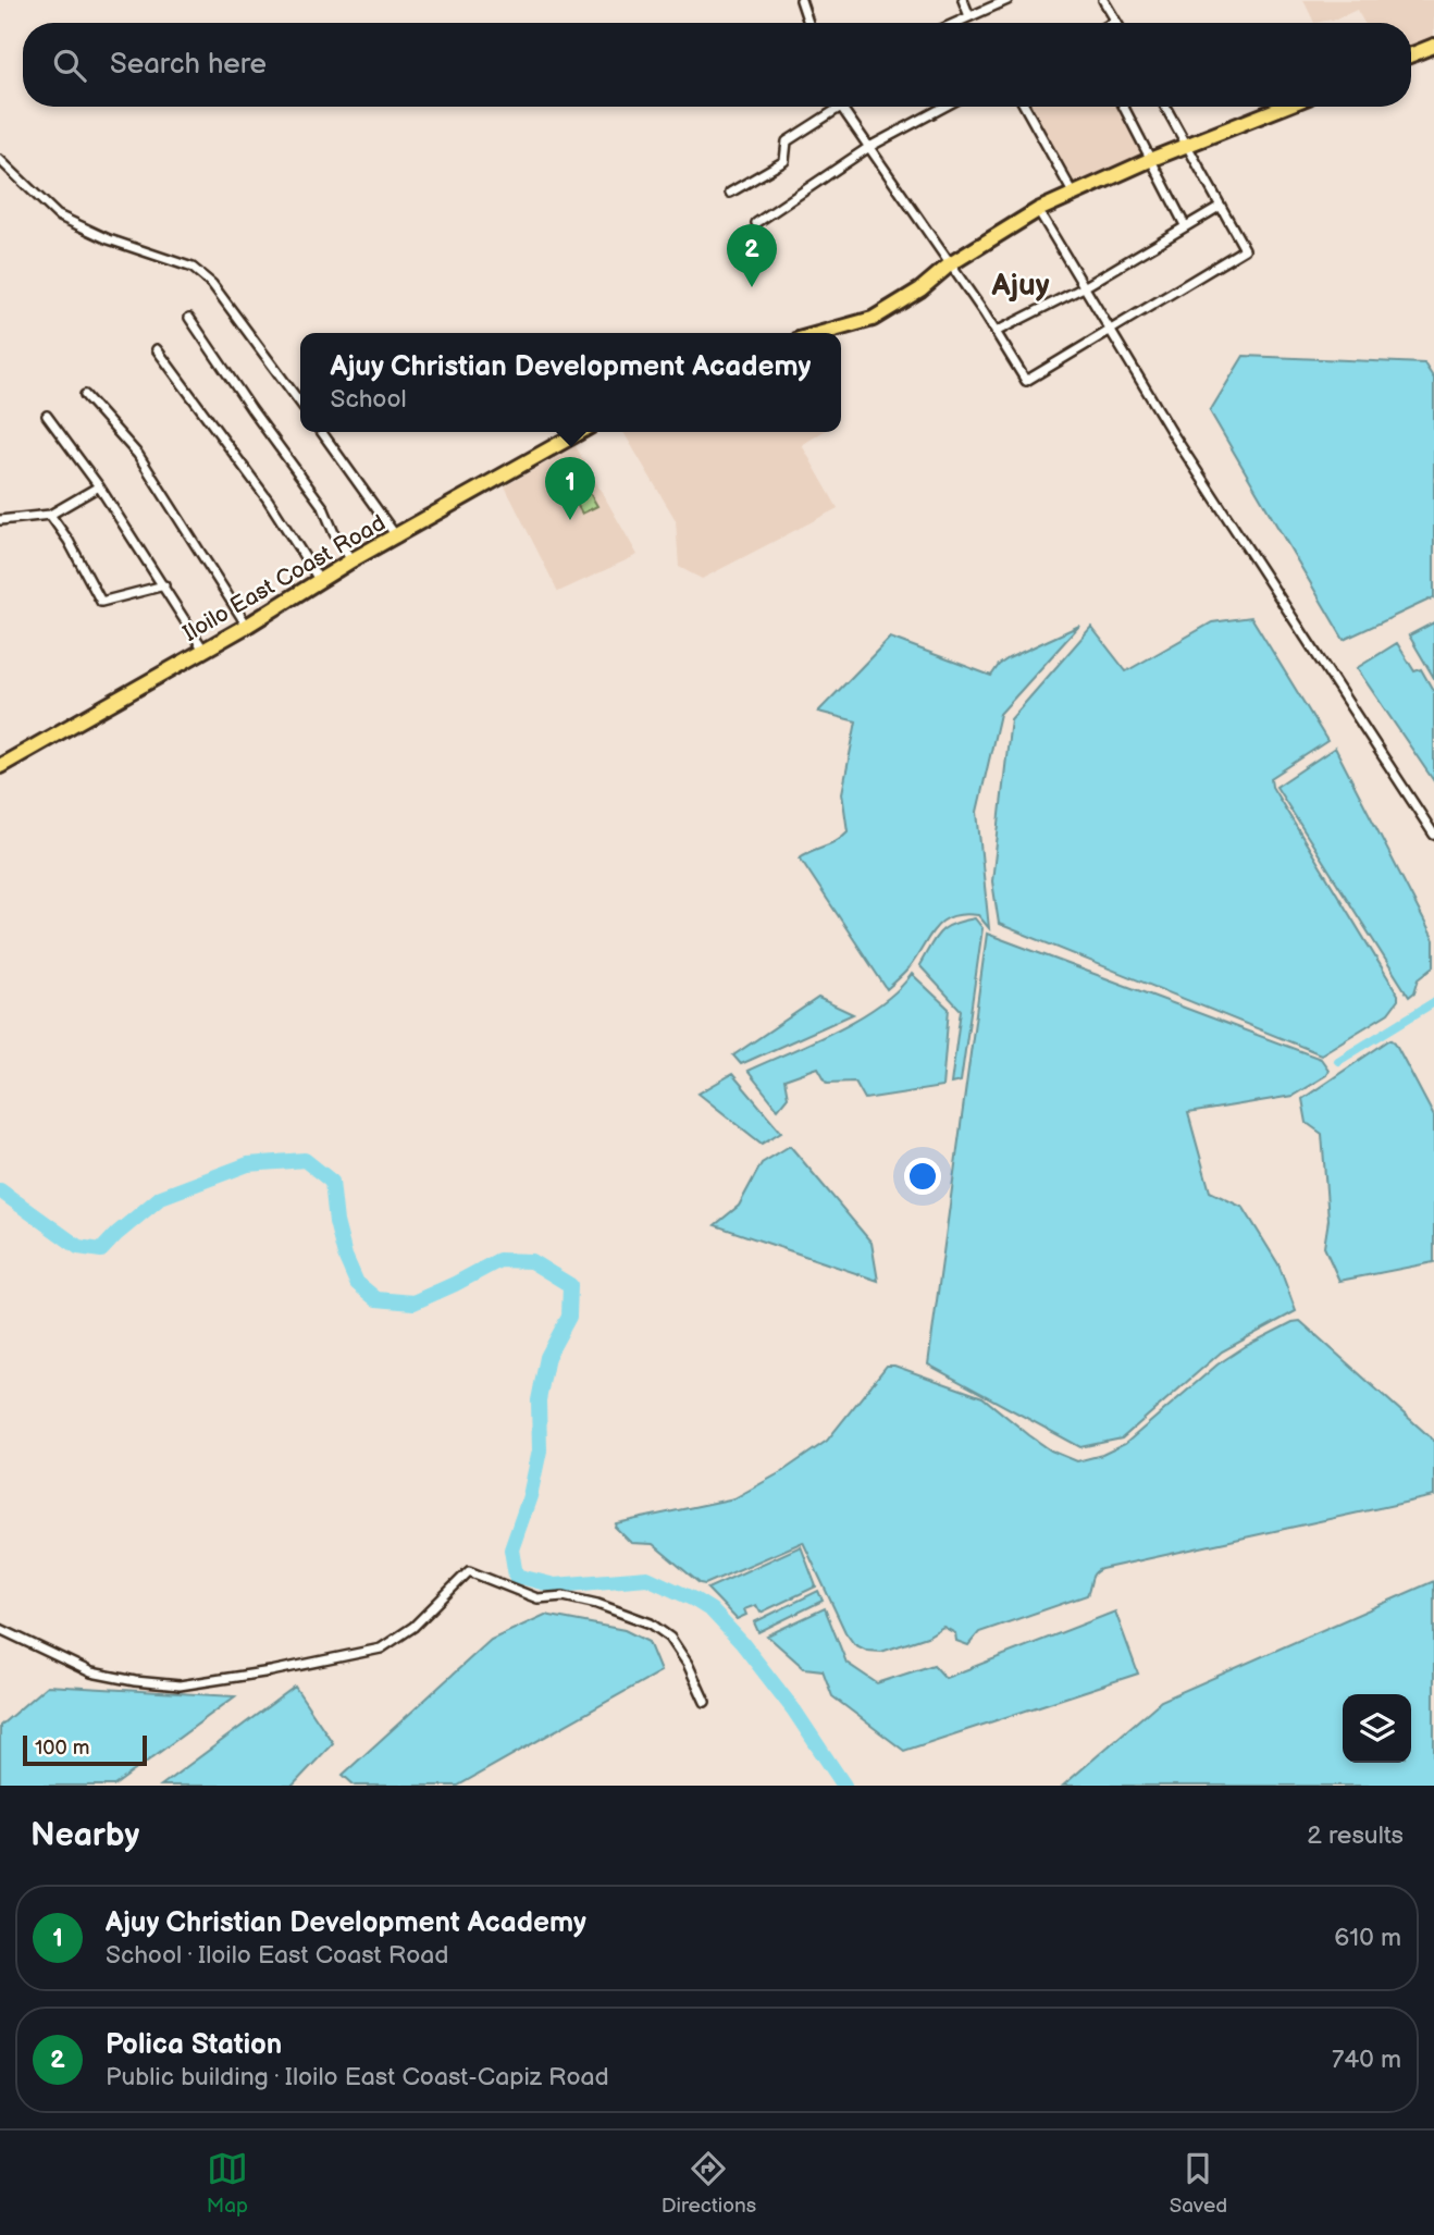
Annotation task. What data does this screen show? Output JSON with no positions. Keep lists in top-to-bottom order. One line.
{"streets":{"main road":["Iloilo East Coast Road"]},"districts":["Ajuy"],"scale_bar":"100 m","page":{"search":"Search here","pins":["2","1"],"popup":["Ajuy Christian Development Academy","School"],"scale":"100 m","heading":["Nearby","2 results"],"list":[{"mark":"1","name":"Ajuy Christian Development Academy","note":"School · Iloilo East Coast Road","value":"610 m"},{"mark":"2","name":"Polica Station","note":"Public building · Iloilo East Coast-Capiz Road","value":"740 m"}],"nav":["Map","Directions","Saved"]}}
